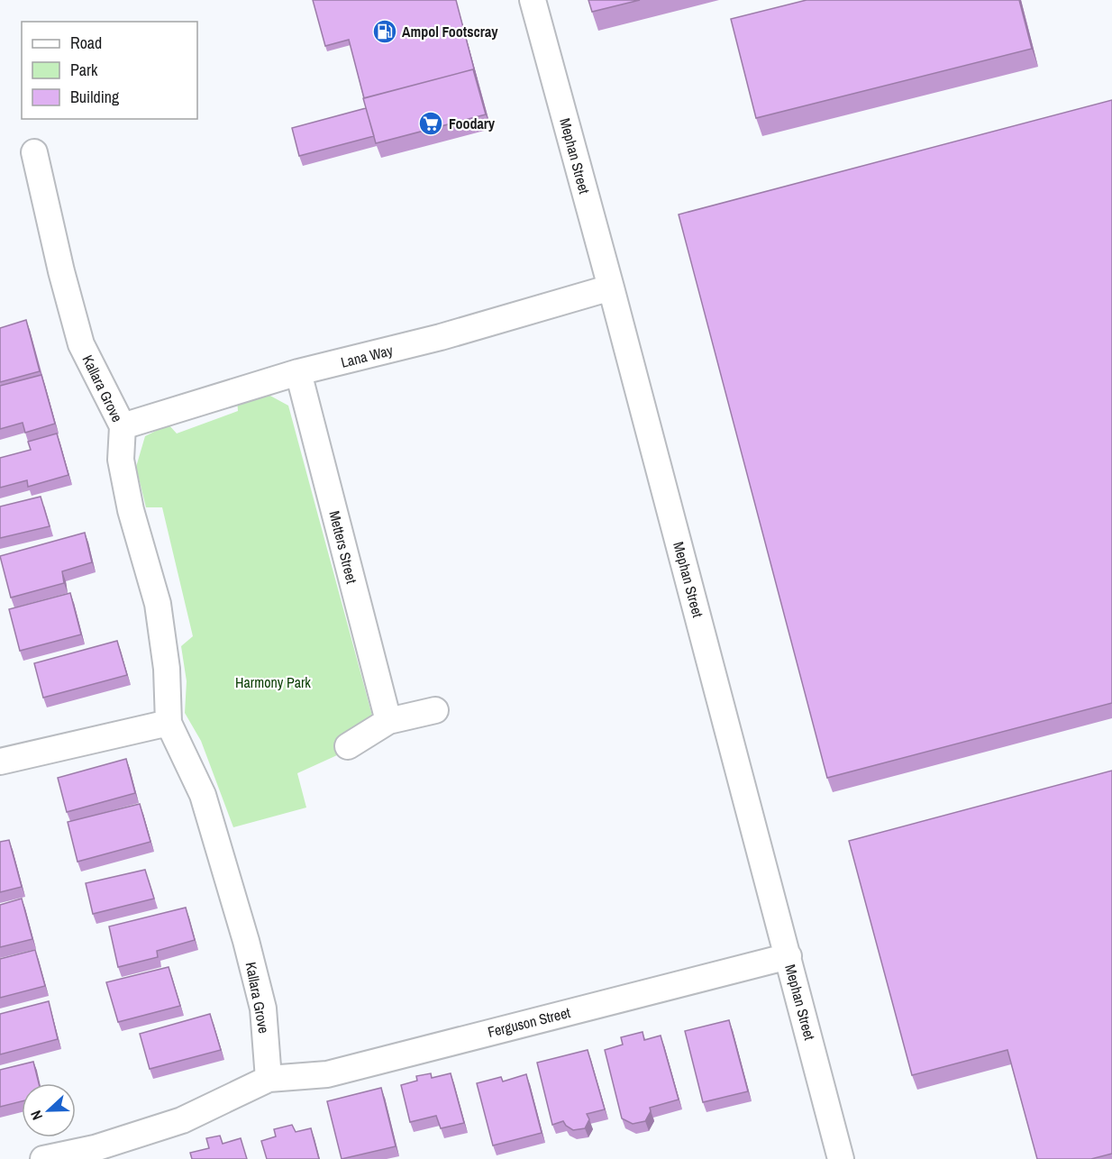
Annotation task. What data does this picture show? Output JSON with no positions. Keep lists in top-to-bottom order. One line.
{"streets":{"street":["Mephan Street","Lana Way","Kallara Grove","Metters Street","Ferguson Street"]},"crossings":[["Mephan Street","Lana Way"],["Mephan Street","Ferguson Street"],["Lana Way","Kallara Grove"],["Lana Way","Metters Street"],["Kallara Grove","Ferguson Street"]],"parks":["Harmony Park"],"places":{"fuel station":["Ampol Footscray"],"supermarket":["Foodary"]},"legend":["Road","Park","Building"],"north":"left"}
